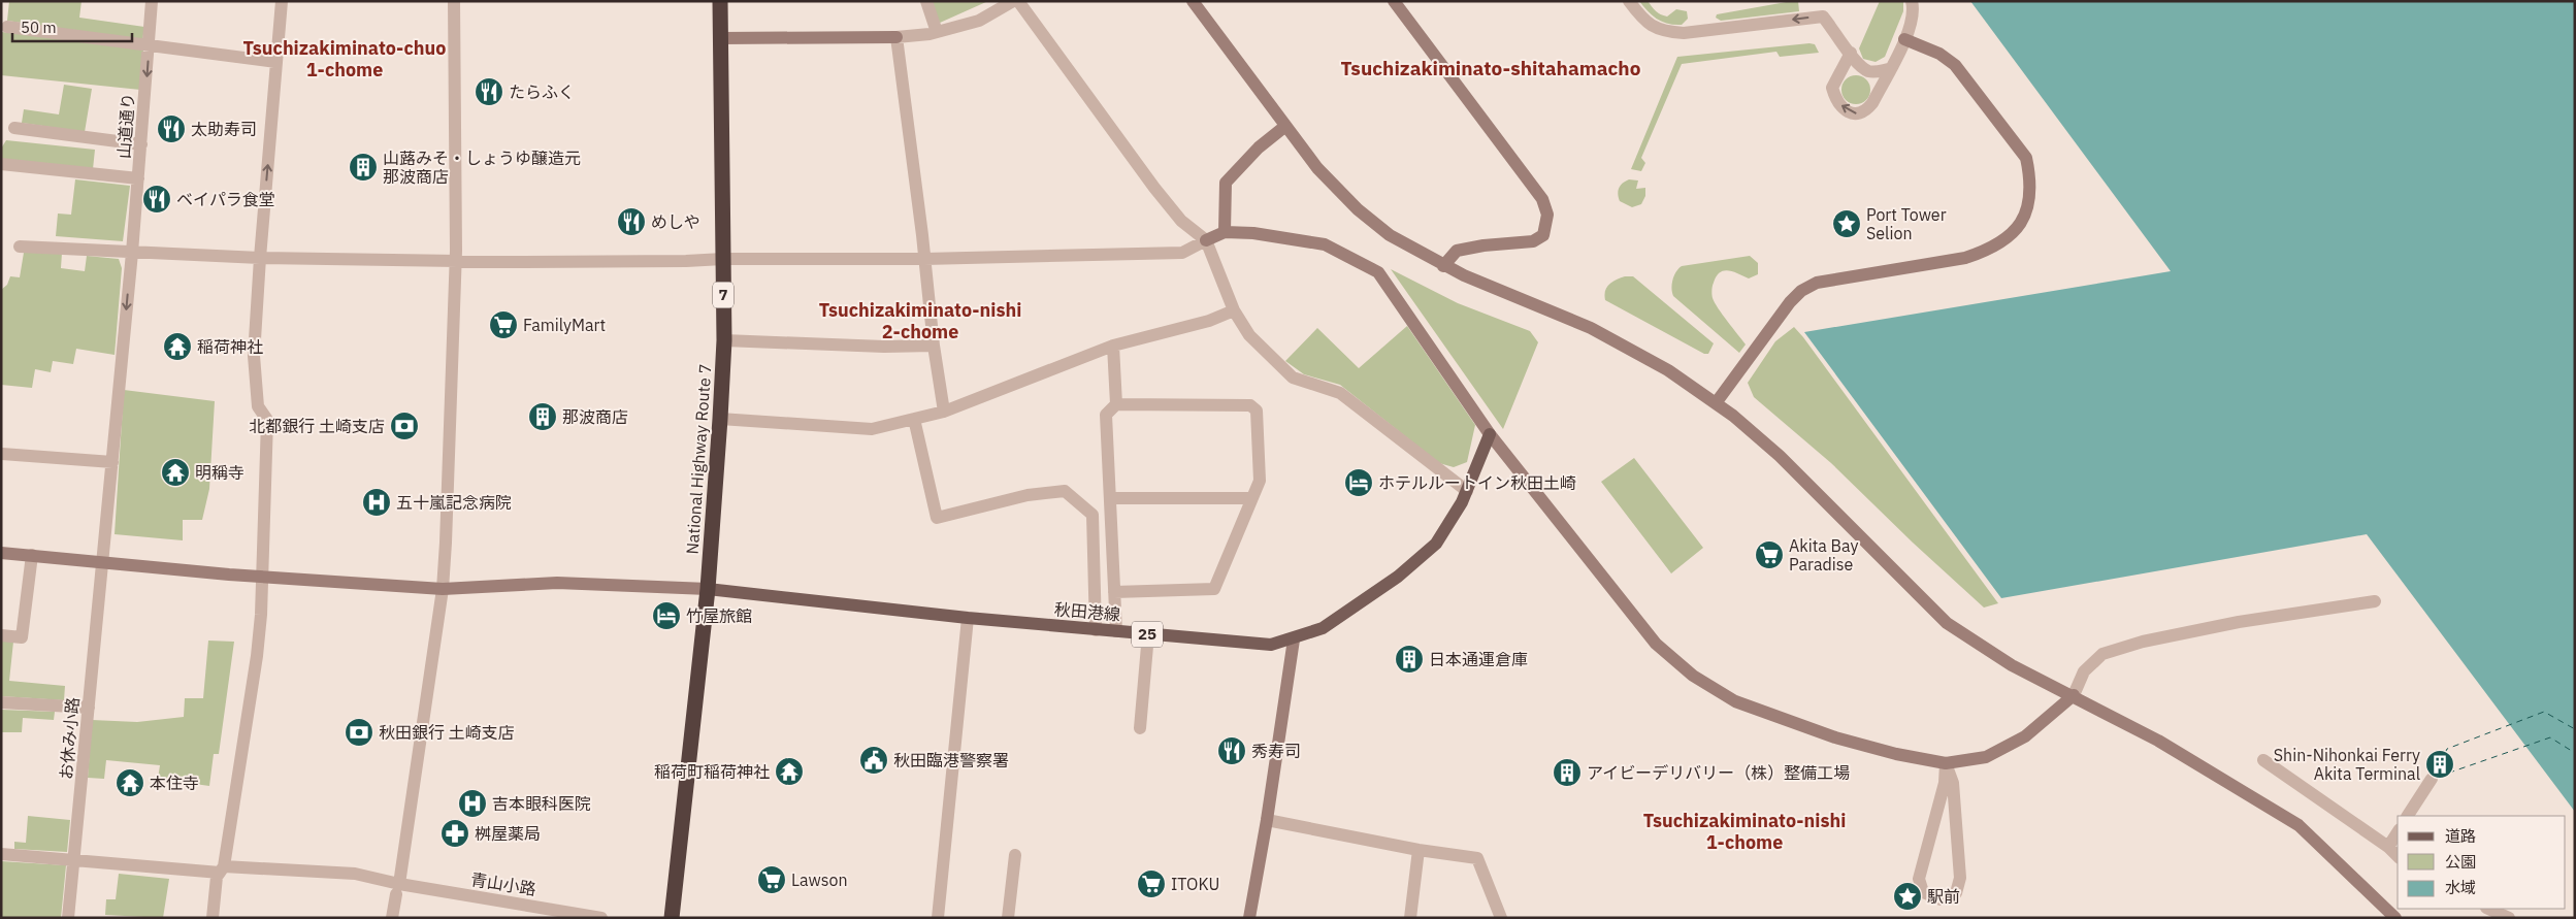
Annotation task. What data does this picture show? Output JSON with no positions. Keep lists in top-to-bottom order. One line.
{"streets":{"highway":["7","National Highway Route 7"],"main road":["秋田港線","25"],"street":["山道通り","お休み小路","青山小路"]},"crossings":[["山道通り","お休み小路"],["National Highway Route 7","秋田港線"],["お休み小路","青山小路"]],"one_way":["山道通り"],"districts":["Tsuchizakiminato-chuo 1-chome","Tsuchizakiminato-shitahamacho","Tsuchizakiminato-nishi 2-chome","Tsuchizakiminato-nishi 1-chome"],"places":{"restaurant":["たらふく","太助寿司","ベイパラ食堂","めしや","秀寿司"],"building":["山蕗みそ・しょうゆ醸造元 那波商店","那波商店","日本通運倉庫","Shin-Nihonkai Ferry Akita Terminal","アイビーデリバリー（株）整備工場"],"place":["Port Tower Selion","駅前"],"supermarket":["FamilyMart","Akita Bay Paradise","Lawson","ITOKU"],"temple":["稲荷神社","明稱寺","稲荷町稲荷神社","本住寺"],"bank":["北都銀行 土崎支店","秋田銀行 土崎支店"],"hotel":["ホテルルートイン秋田土崎","竹屋旅館"],"hospital":["五十嵐記念病院","吉本眼科医院"],"public building":["秋田臨港警察署"],"pharmacy":["桝屋薬局"]},"legend":["道路","公園","水域"],"scale_bar":"50 m"}
